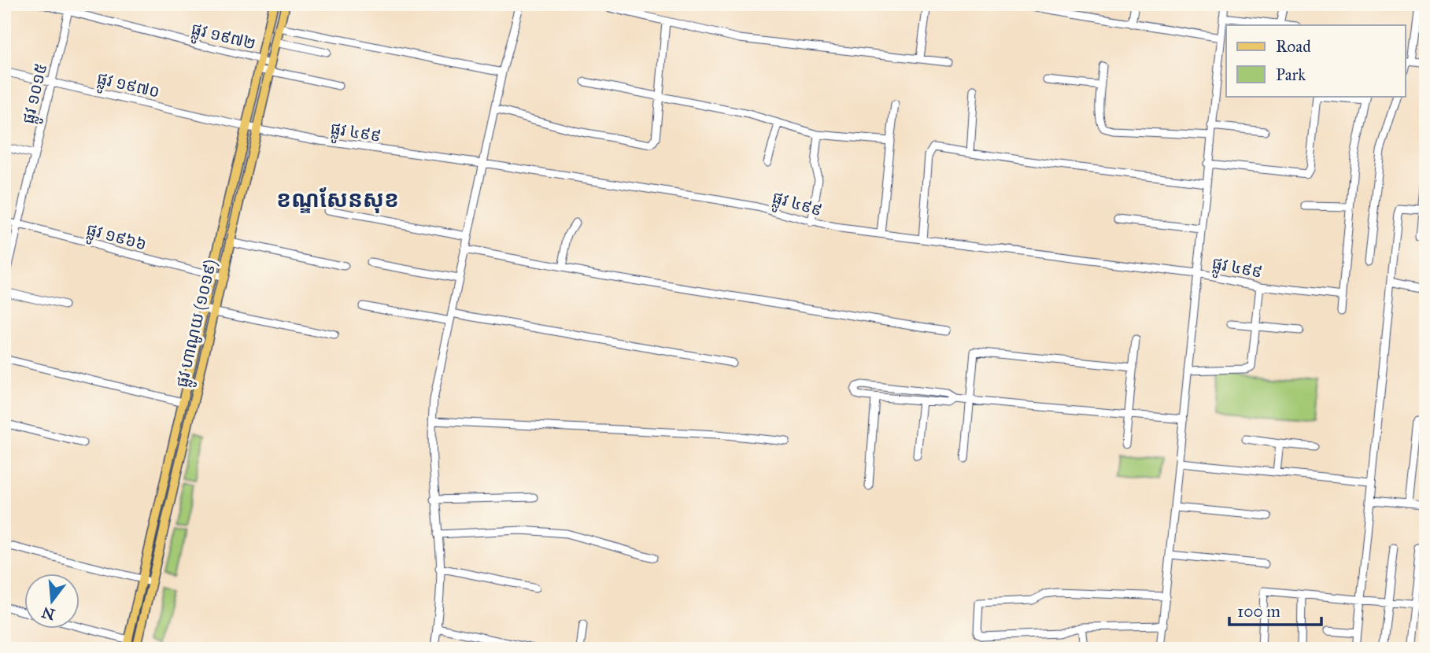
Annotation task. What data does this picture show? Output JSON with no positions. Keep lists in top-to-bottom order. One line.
{"streets":{"main road":["ផ្លូវ ហាណូយ (១០១៩)"],"street":["ផ្លូវ ១៩៧២","ផ្លូវ ១៩៧០","ផ្លូវ ១០១៥","ផ្លូវ ៤៩៩","ផ្លូវ ១៩៦៦"]},"crossings":[["ផ្លូវ ១៩៧២","ផ្លូវ ១០១៥"],["ផ្លូវ ១៩៧២","ផ្លូវ ហាណូយ (១០១៩)"],["ផ្លូវ ១៩៧០","ផ្លូវ ១០១៥"],["ផ្លូវ ១៩៧០","ផ្លូវ ៤៩៩"],["ផ្លូវ ១៩៧០","ផ្លូវ ហាណូយ (១០១៩)"],["ផ្លូវ ១០១៥","ផ្លូវ ១៩៦៦"],["ផ្លូវ ៤៩៩","ផ្លូវ ហាណូយ (១០១៩)"],["ផ្លូវ ១៩៦៦","ផ្លូវ ហាណូយ (១០១៩)"]],"districts":["ខណ្ឌសែនសុខ"],"legend":["Road","Park"],"scale_bar":"100 m","north":"bottom"}
